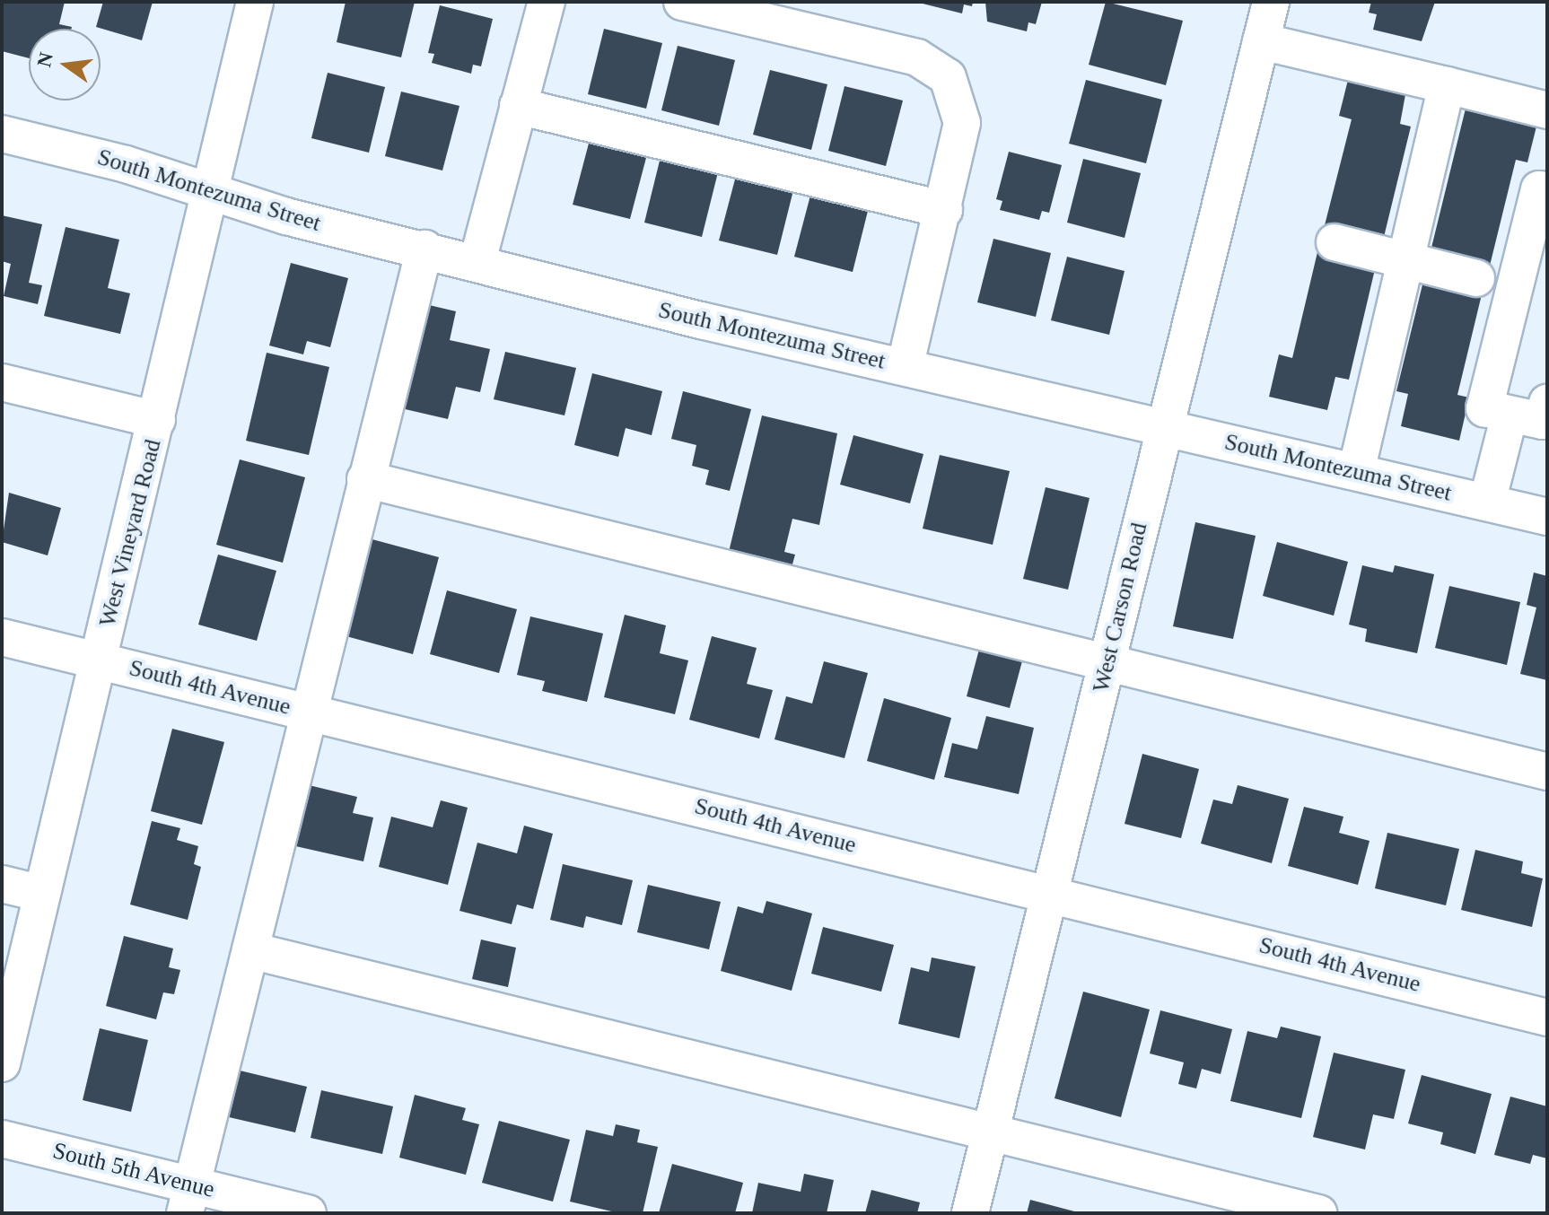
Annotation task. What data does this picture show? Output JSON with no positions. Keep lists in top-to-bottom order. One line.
{"streets":{"street":["South Montezuma Street","West Vineyard Road","West Carson Road","South 4th Avenue","South 5th Avenue"]},"crossings":[["South Montezuma Street","West Vineyard Road"],["South Montezuma Street","West Carson Road"],["West Vineyard Road","South 4th Avenue"],["West Carson Road","South 4th Avenue"]],"north":"left"}
